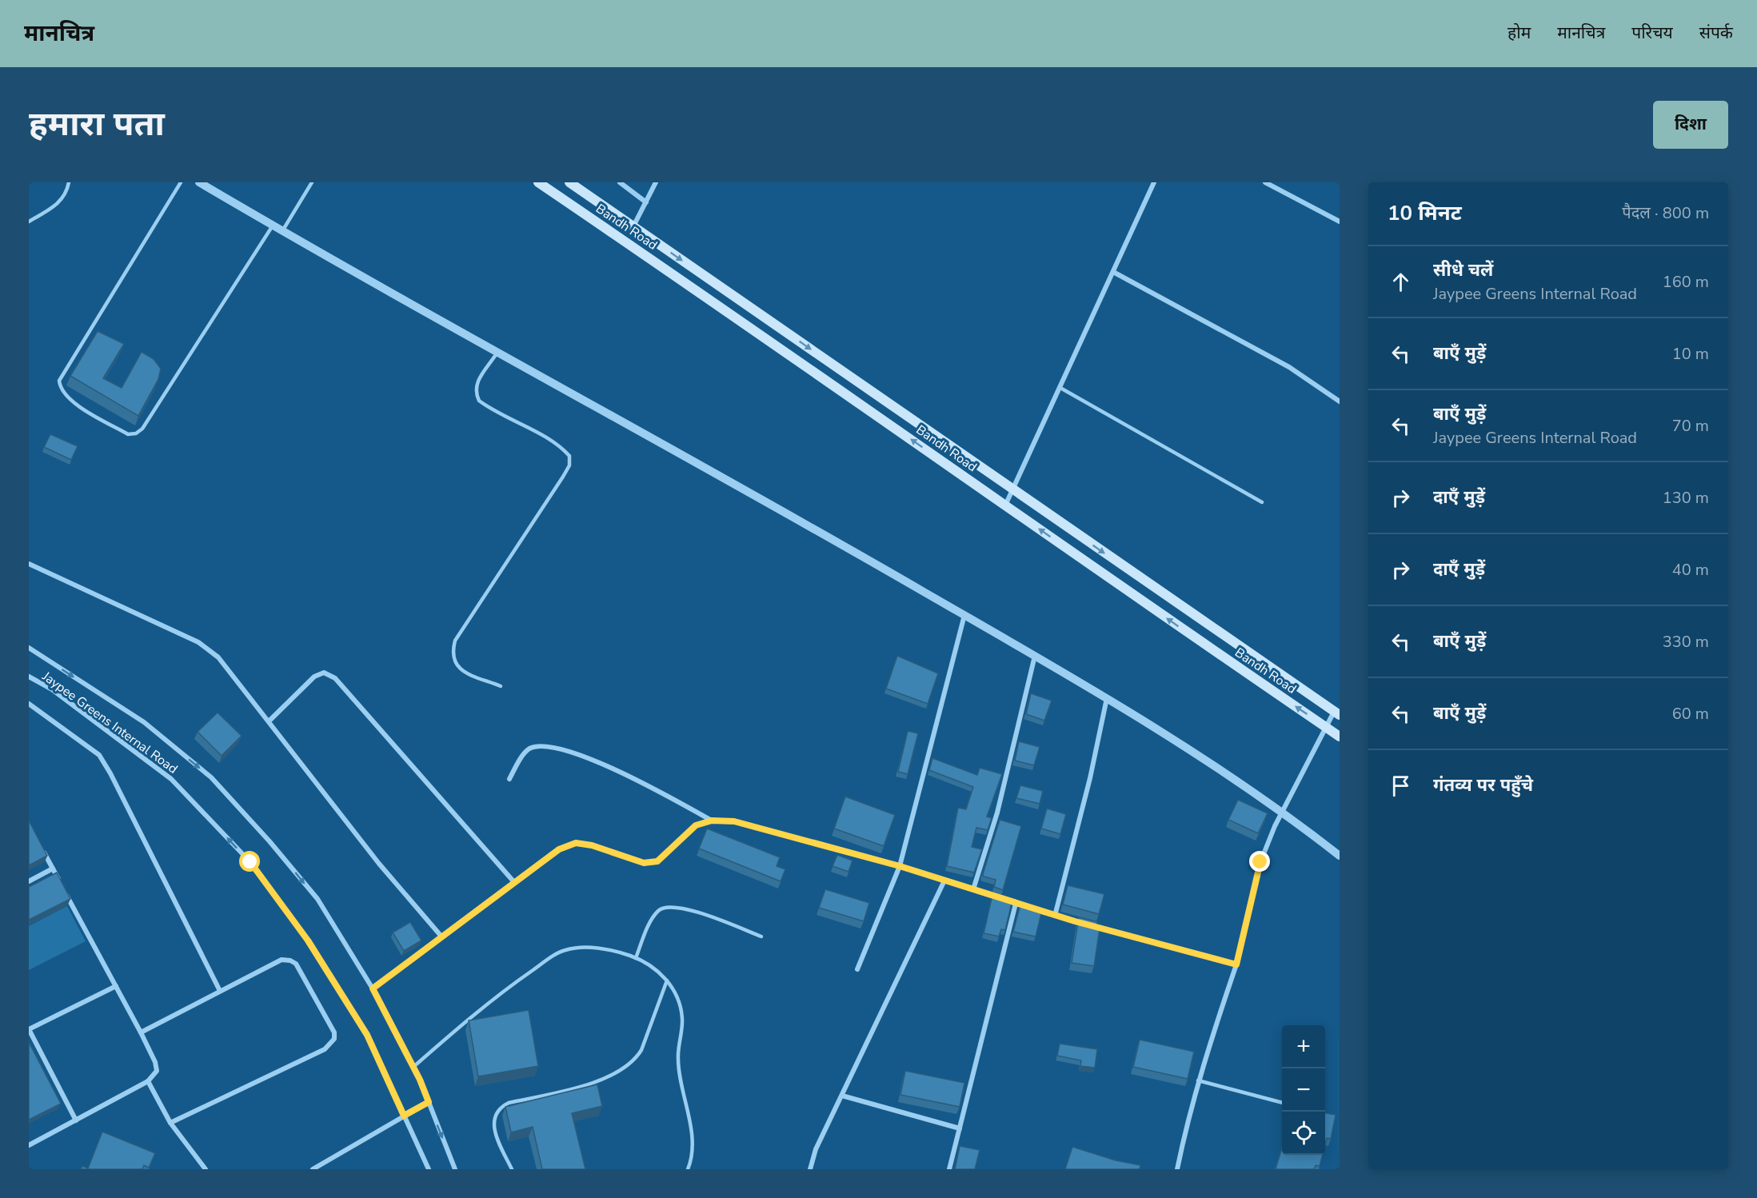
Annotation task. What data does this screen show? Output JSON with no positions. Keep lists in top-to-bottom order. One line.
{"streets":{"main road":["Bandh Road"],"street":["Jaypee Greens Internal Road"]},"page":{"header":"मानचित्र","nav":["होम","मानचित्र","परिचय","संपर्क"],"buttons":"दिशा","title":"हमारा पता","heading":["10 मिनट","पैदल · 800 m"],"list":[["सीधे चलें","Jaypee Greens Internal Road","160 m"],["बाएँ मुड़ें","10 m"],["बाएँ मुड़ें","Jaypee Greens Internal Road","70 m"],["दाएँ मुड़ें","130 m"],["दाएँ मुड़ें","40 m"],["बाएँ मुड़ें","330 m"],["बाएँ मुड़ें","60 m"],"गंतव्य पर पहुँचे"],"map_buttons":["+","−"]}}
